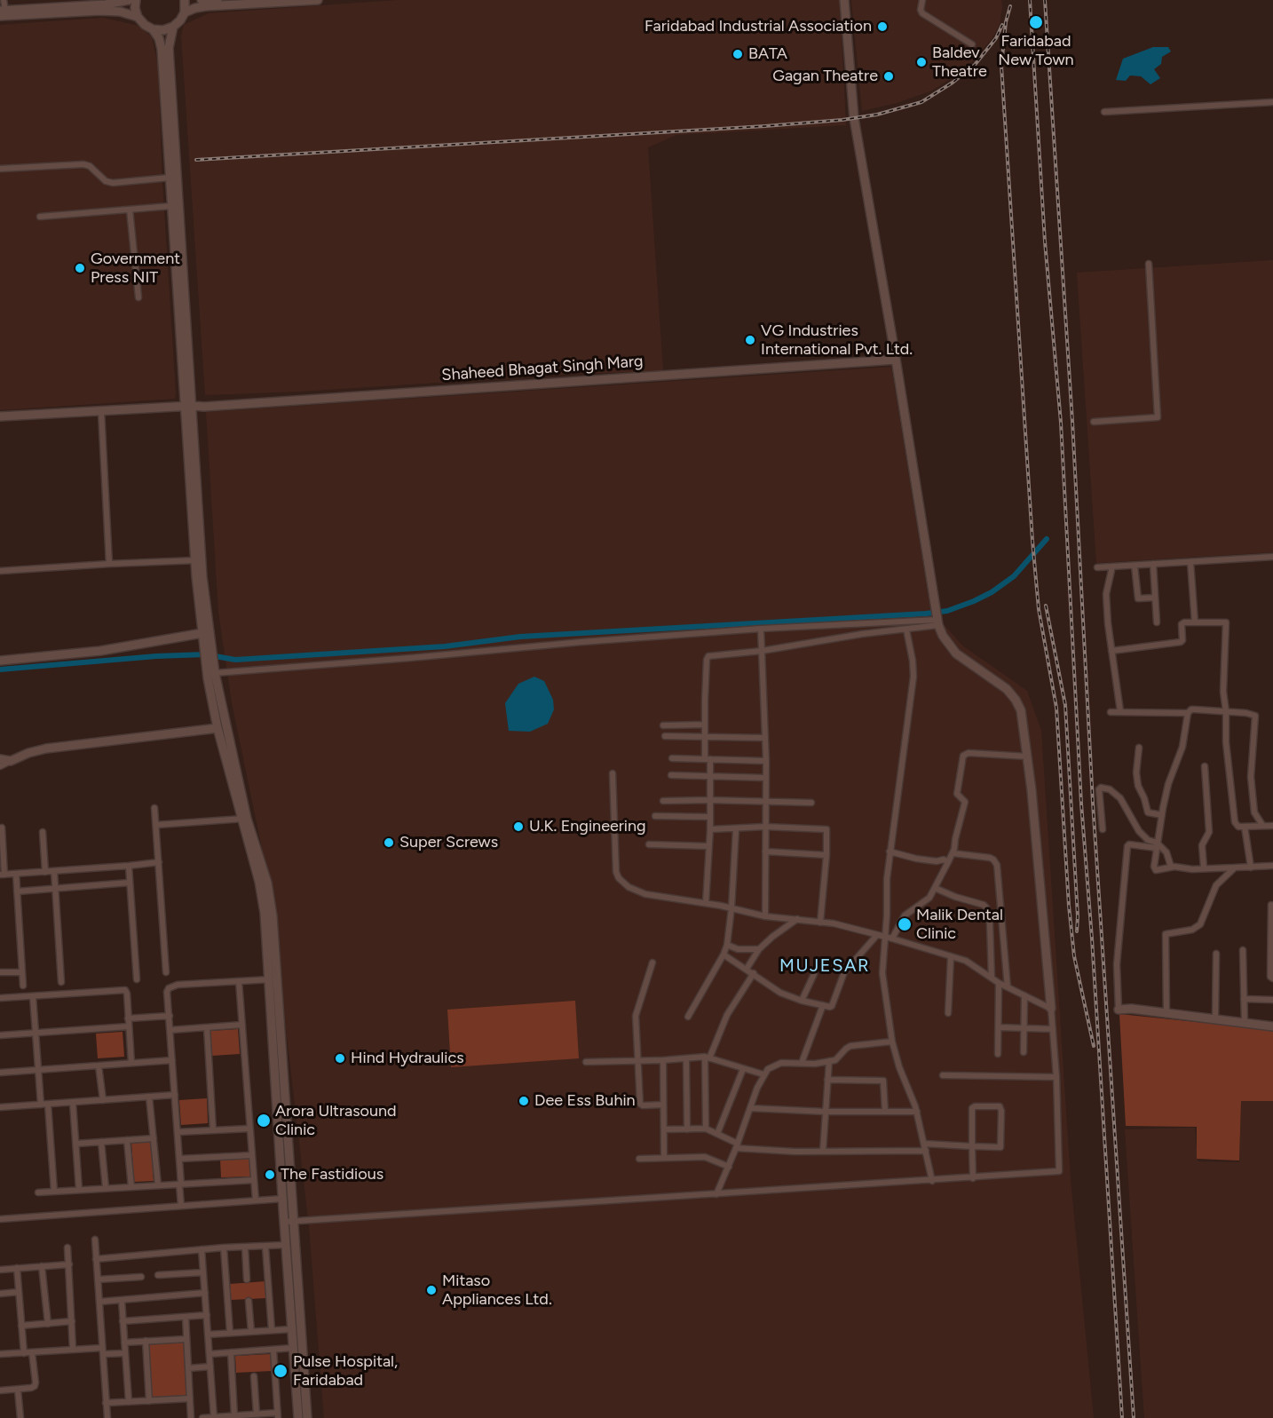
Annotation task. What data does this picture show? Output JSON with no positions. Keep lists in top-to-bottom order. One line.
{"streets":{"street":["Shaheed Bhagat Singh Marg"]},"districts":["MUJESAR"],"places":["Faridabad New Town","Faridabad Industrial Association","BATA","Baldev Theatre","Gagan Theatre","Government Press NIT","VG Industries International Pvt. Ltd.","U.K. Engineering","Super Screws","Malik Dental Clinic","Hind Hydraulics","Dee Ess Buhin","Arora Ultrasound Clinic","The Fastidious","Mitaso Appliances Ltd.","Pulse Hospital, Faridabad"]}
